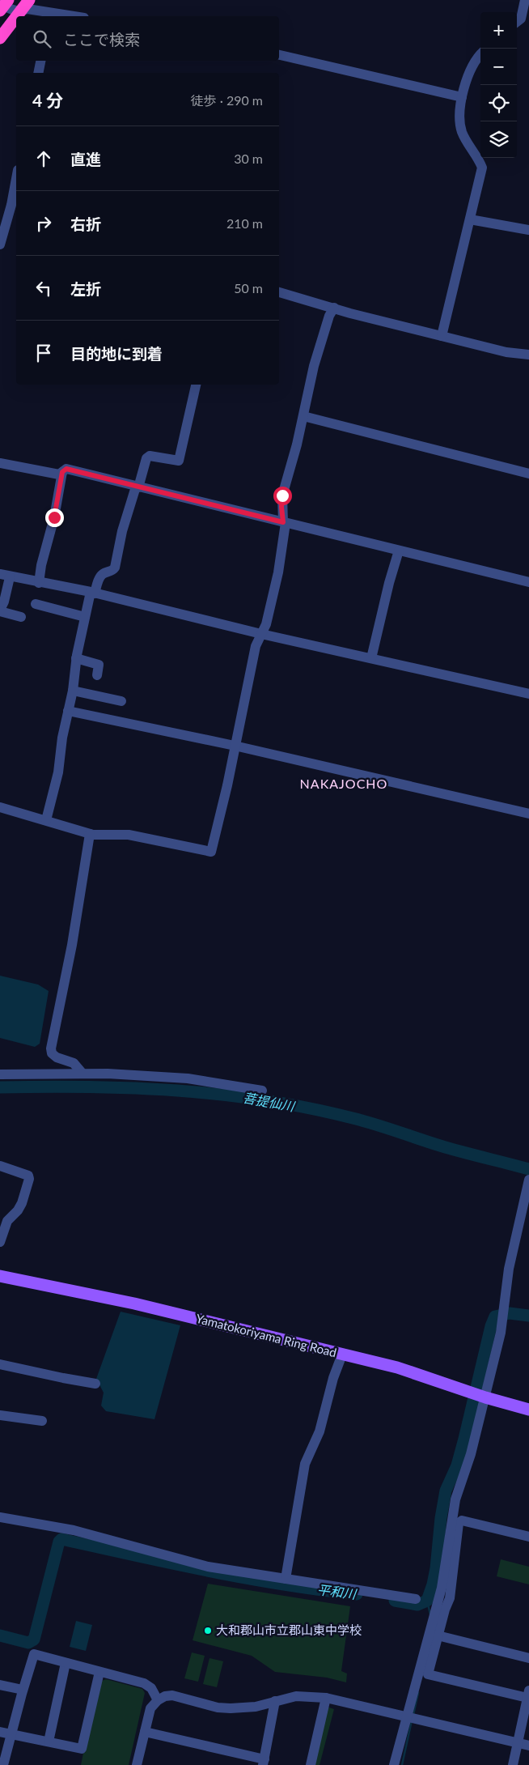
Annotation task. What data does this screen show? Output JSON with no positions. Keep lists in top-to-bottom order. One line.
{"streets":{"main road":["Yamatokoriyama Ring Road"]},"districts":["NAKAJOCHO"],"water":["菩提仙川","平和川"],"places":["大和郡山市立郡山東中学校"],"page":{"map_buttons":["+","−"],"search":"ここで検索","heading":["4 分","徒歩 · 290 m"],"list":[["直進","30 m"],["右折","210 m"],["左折","50 m"],"目的地に到着"]}}
